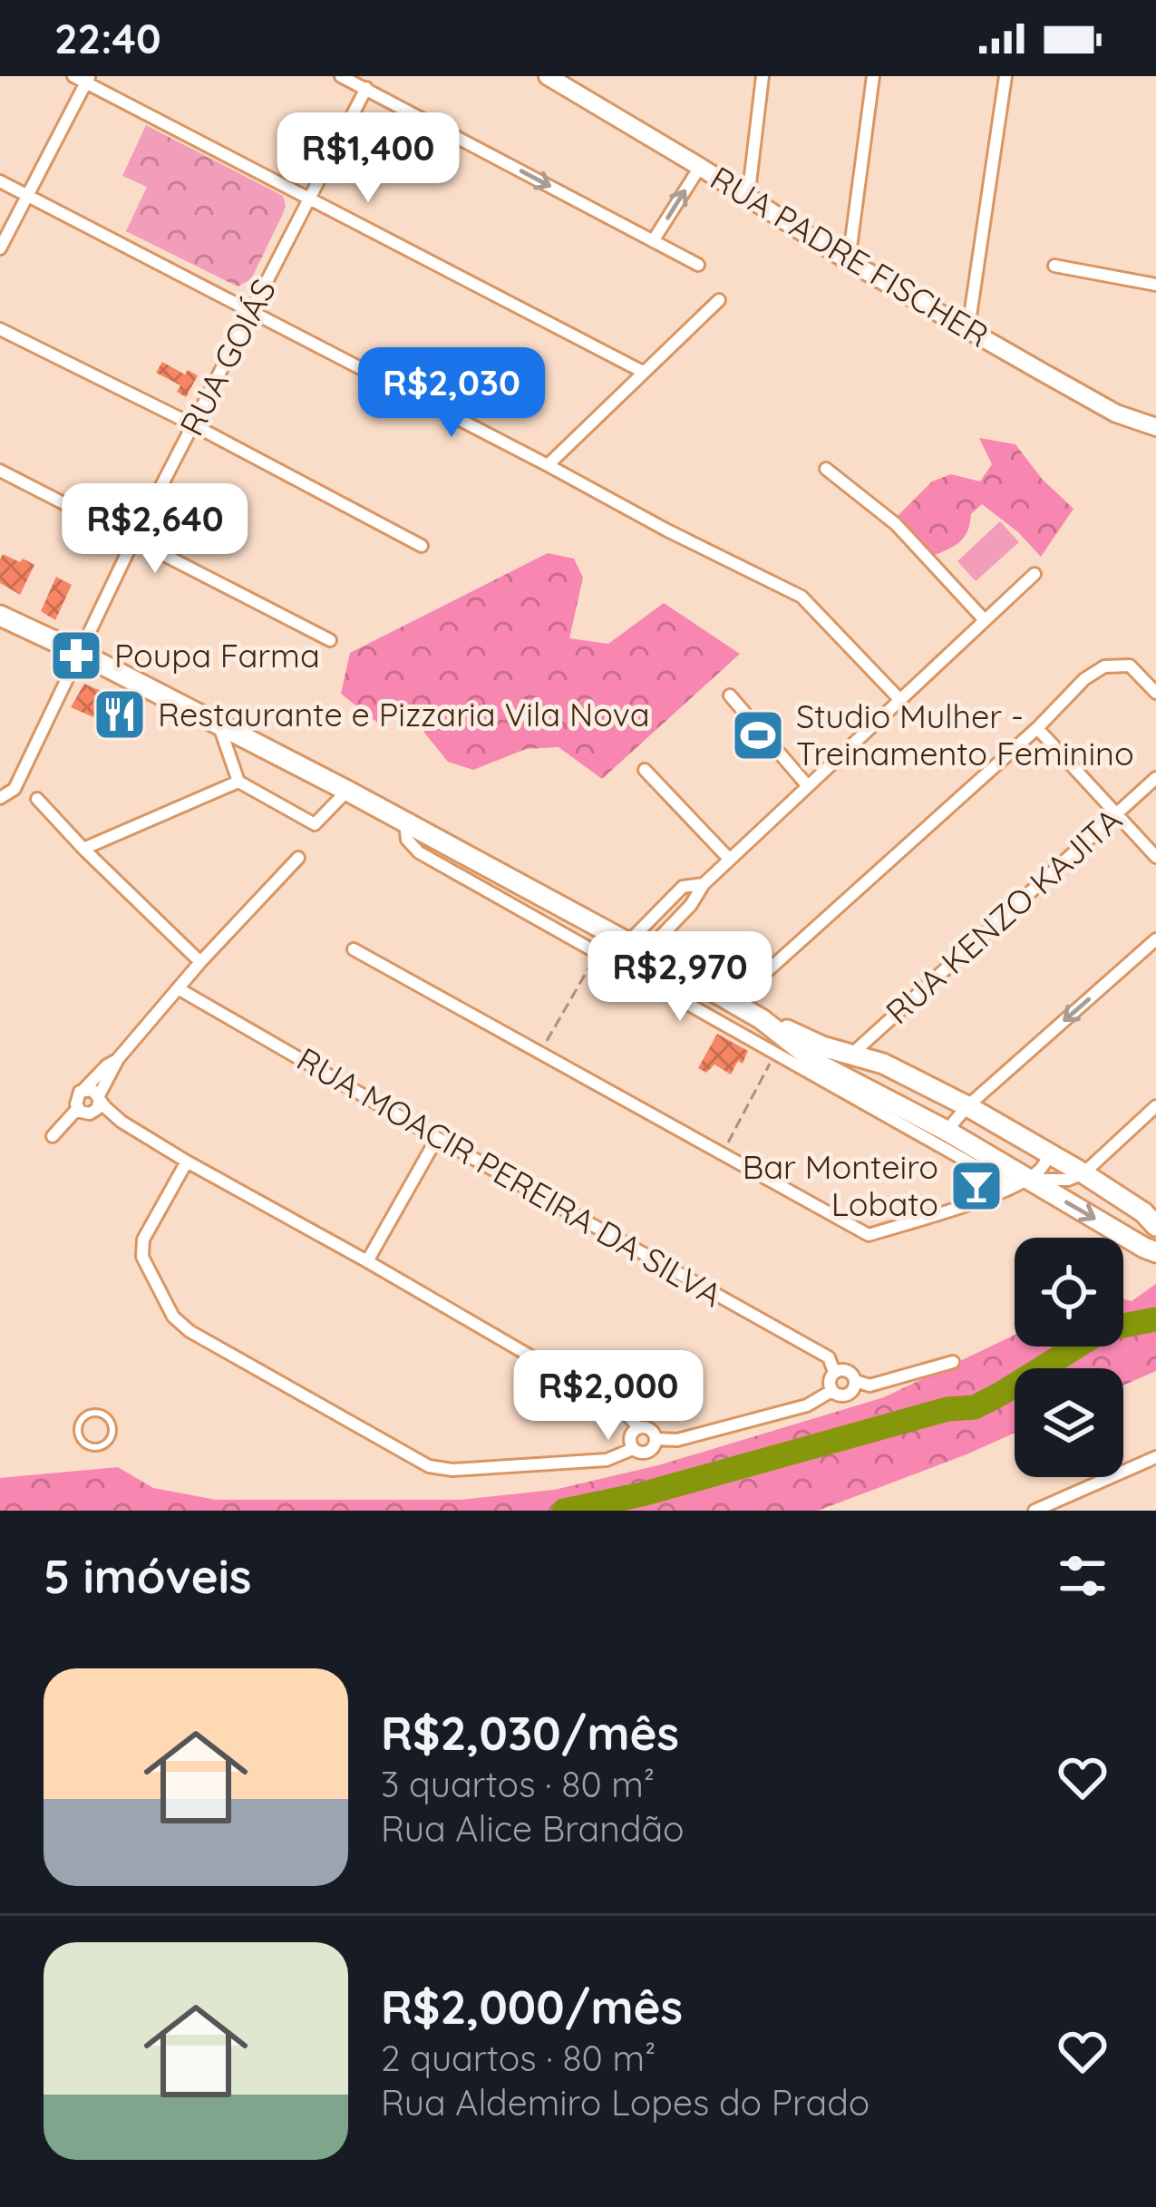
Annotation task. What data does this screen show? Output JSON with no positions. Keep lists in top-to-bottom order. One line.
{"streets":{"main road":["RUA PADRE FISCHER"],"street":["RUA GOIÁS","RUA KENZO KAJITA","RUA MOACIR PEREIRA DA SILVA"]},"places":{"pharmacy":["Poupa Farma"],"restaurant":["Restaurante e Pizzaria Vila Nova"],"sports":["Studio Mulher - Treinamento Feminino"],"bar":["Bar Monteiro Lobato"]},"page":{"status":"22:40","price":["R$1,400","R$2,030","R$2,640","R$2,970","R$2,000"],"heading":"5 imóveis","list":[{"name":"R$2,030/mês","note":"3 quartos · 80 m² · Rua Alice Brandão"},{"name":"R$2,000/mês","note":"2 quartos · 80 m² · Rua Aldemiro Lopes do Prado"}]}}
